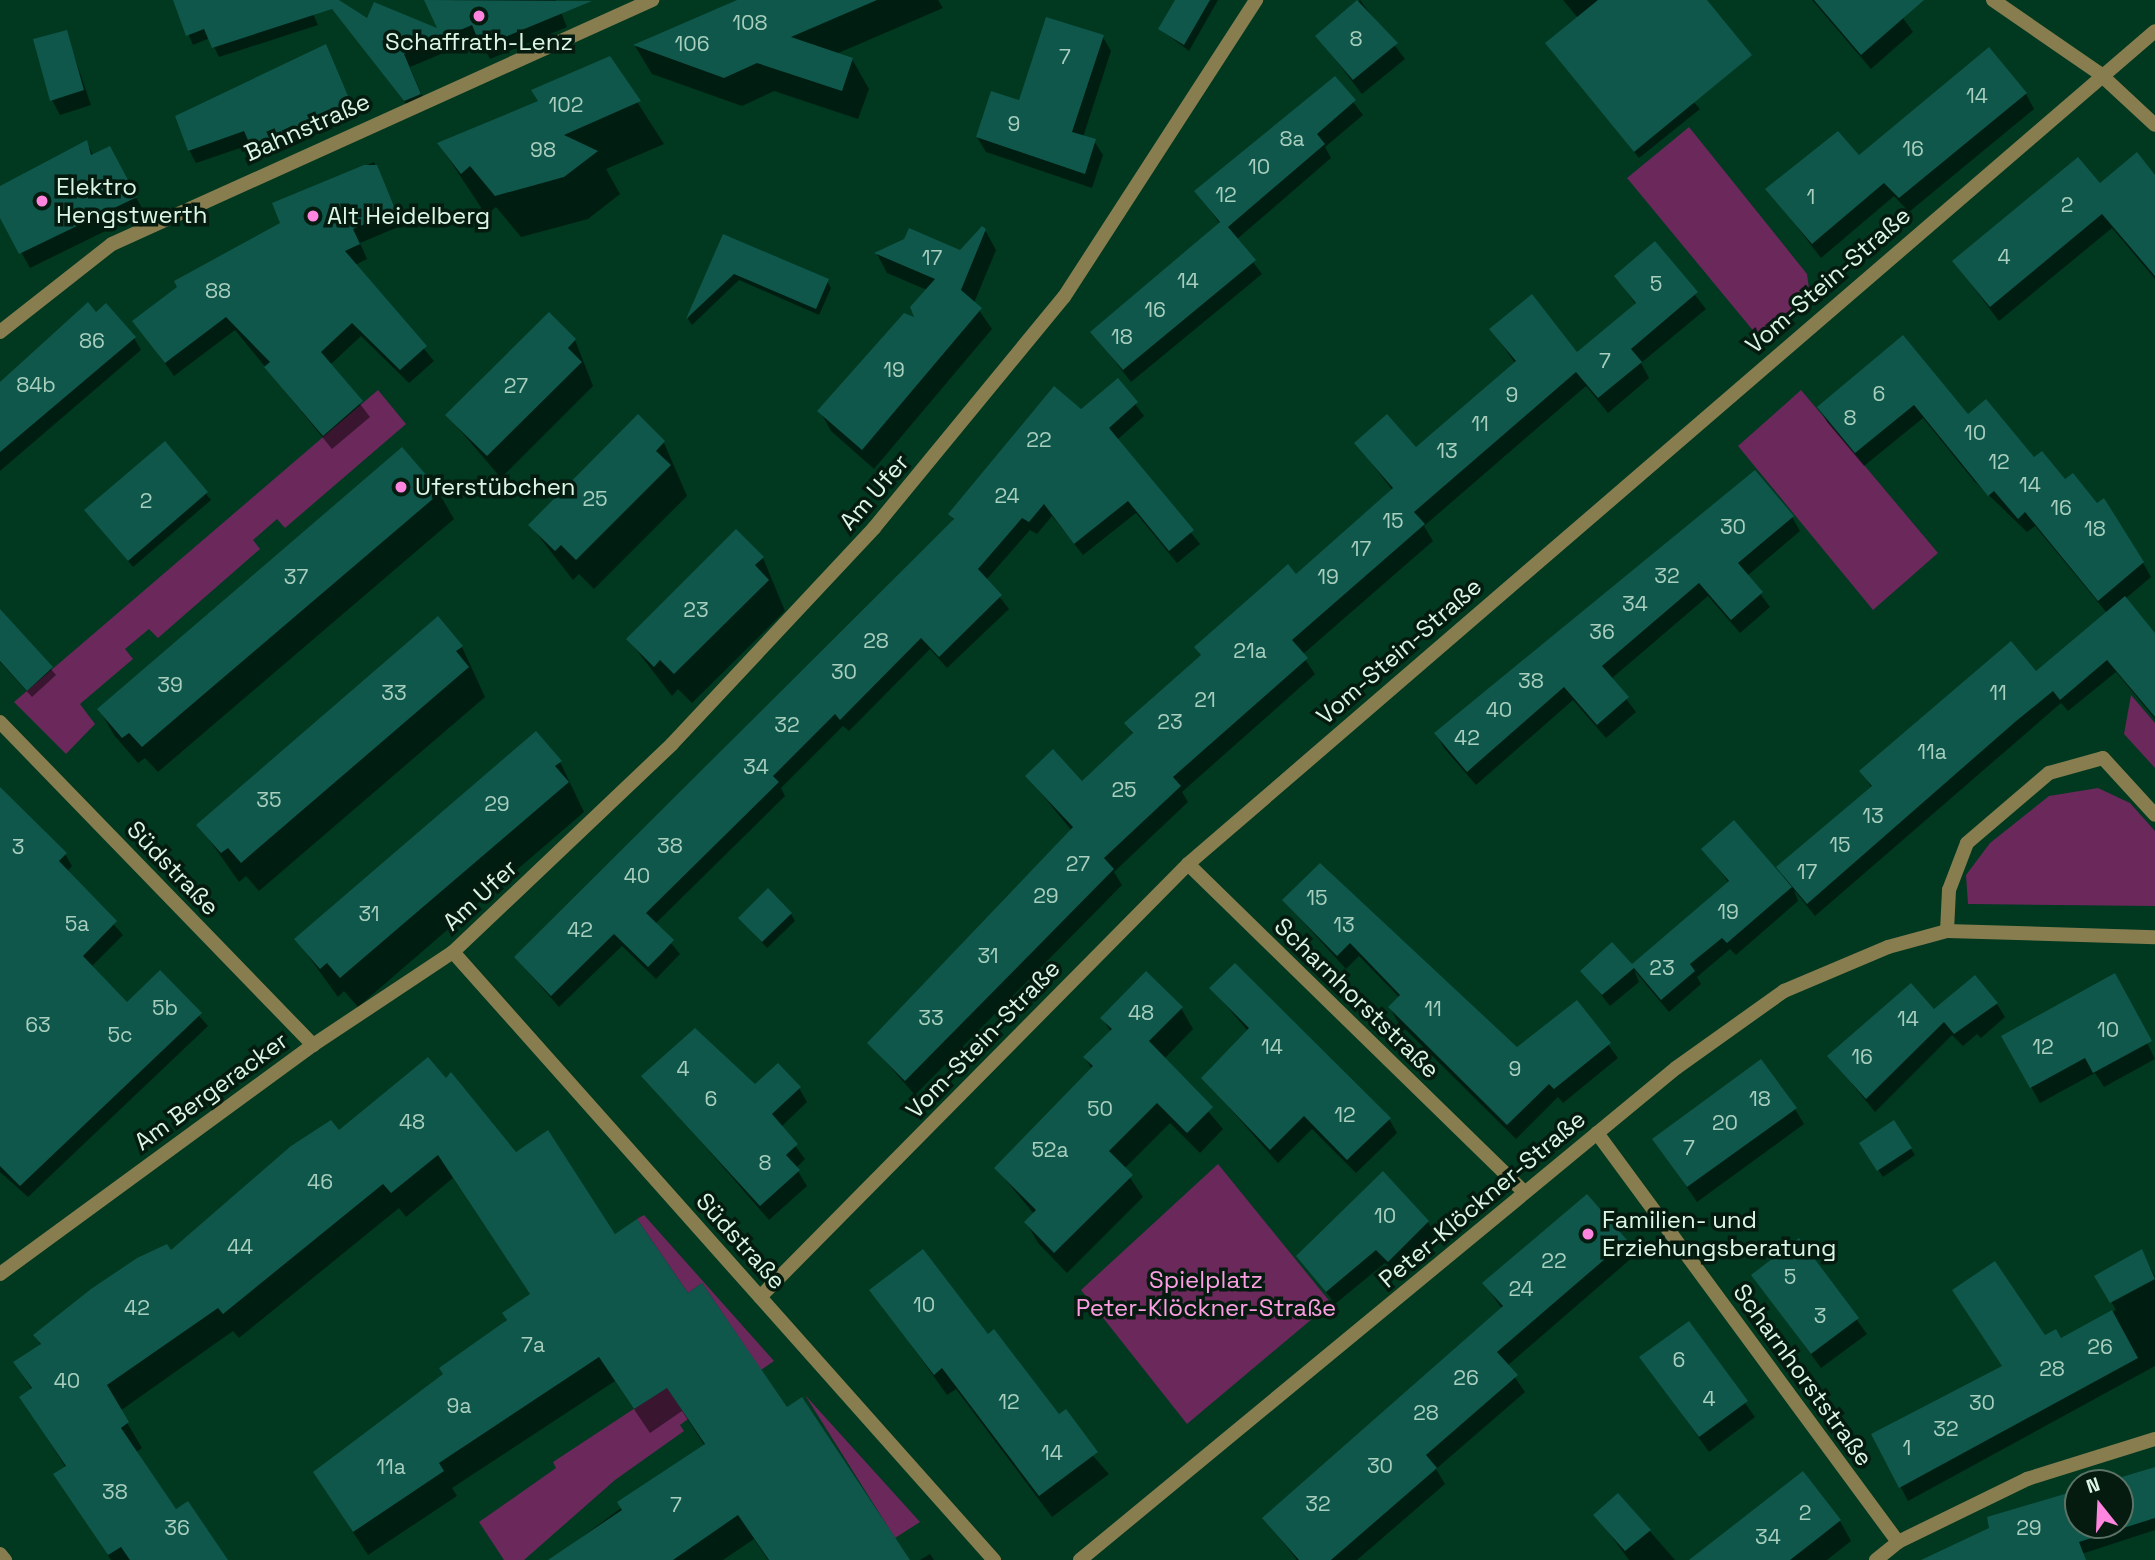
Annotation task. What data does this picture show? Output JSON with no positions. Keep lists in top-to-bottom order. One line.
{"streets":{"street":["Bahnstraße","Vom-Stein-Straße","Am Ufer","Südstraße","Scharnhorststraße","Am Bergeracker","Peter-Klöckner-Straße"]},"crossings":[["Vom-Stein-Straße","Südstraße"],["Vom-Stein-Straße","Scharnhorststraße"],["Am Ufer","Südstraße"],["Am Ufer","Am Bergeracker"],["Südstraße","Am Bergeracker"],["Scharnhorststraße","Peter-Klöckner-Straße"]],"parks":["Spielplatz Peter-Klöckner-Straße"],"places":["Schaffrath-Lenz","Elektro Hengstwerth","Alt Heidelberg","Uferstübchen","Familien- und Erziehungsberatung"],"house_numbers":["108","8","106","7","14","102","9","8a","16","98","10","12","1","2","4","17","14","5","88","16","18","86","7","19","84b","27","6","9","8","11","10","22","13","12","14","24","25","2","16","15","30","18","17","32","37","19","34","23","36","28","21a","30","38","39","33","11","21","40","23","32","42","11a","34","25","35","29","13","15","38","3","27","17","40","29","15","19","31","5a","13","42","31","23","5b","11","48","33","14","63","10","5c","14","12","16","4","9","6","18","50","12","48","20","7","52a","8","46","10","44","22","5","24","10","42","3","7a","26","6","28","26","40","4","12","30","9a","28","32","1","14","30","11a","38","32","7","2","36","29","34"],"north":"top"}
